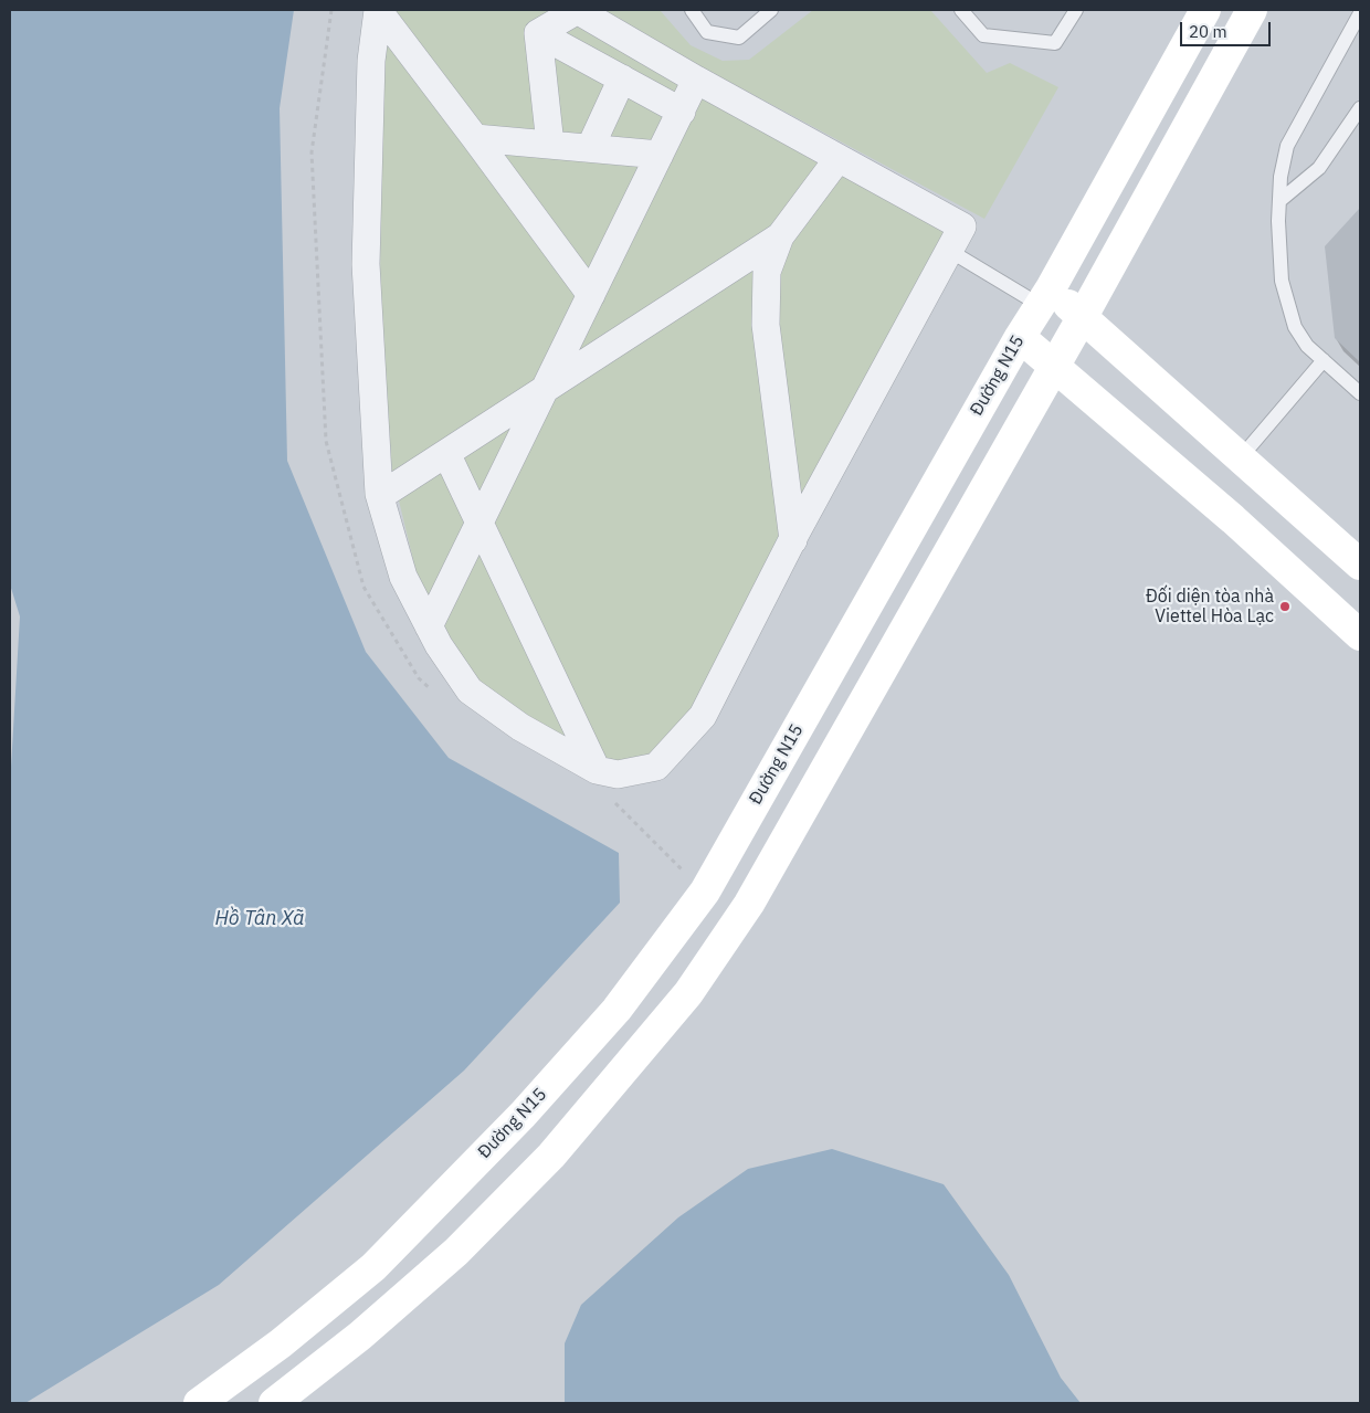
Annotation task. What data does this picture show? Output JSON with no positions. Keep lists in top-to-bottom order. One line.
{"streets":{"street":["Đường N15"]},"water":["Hồ Tân Xã"],"places":["Đối diện tòa nhà Viettel Hòa Lạc"],"scale_bar":"20 m"}
